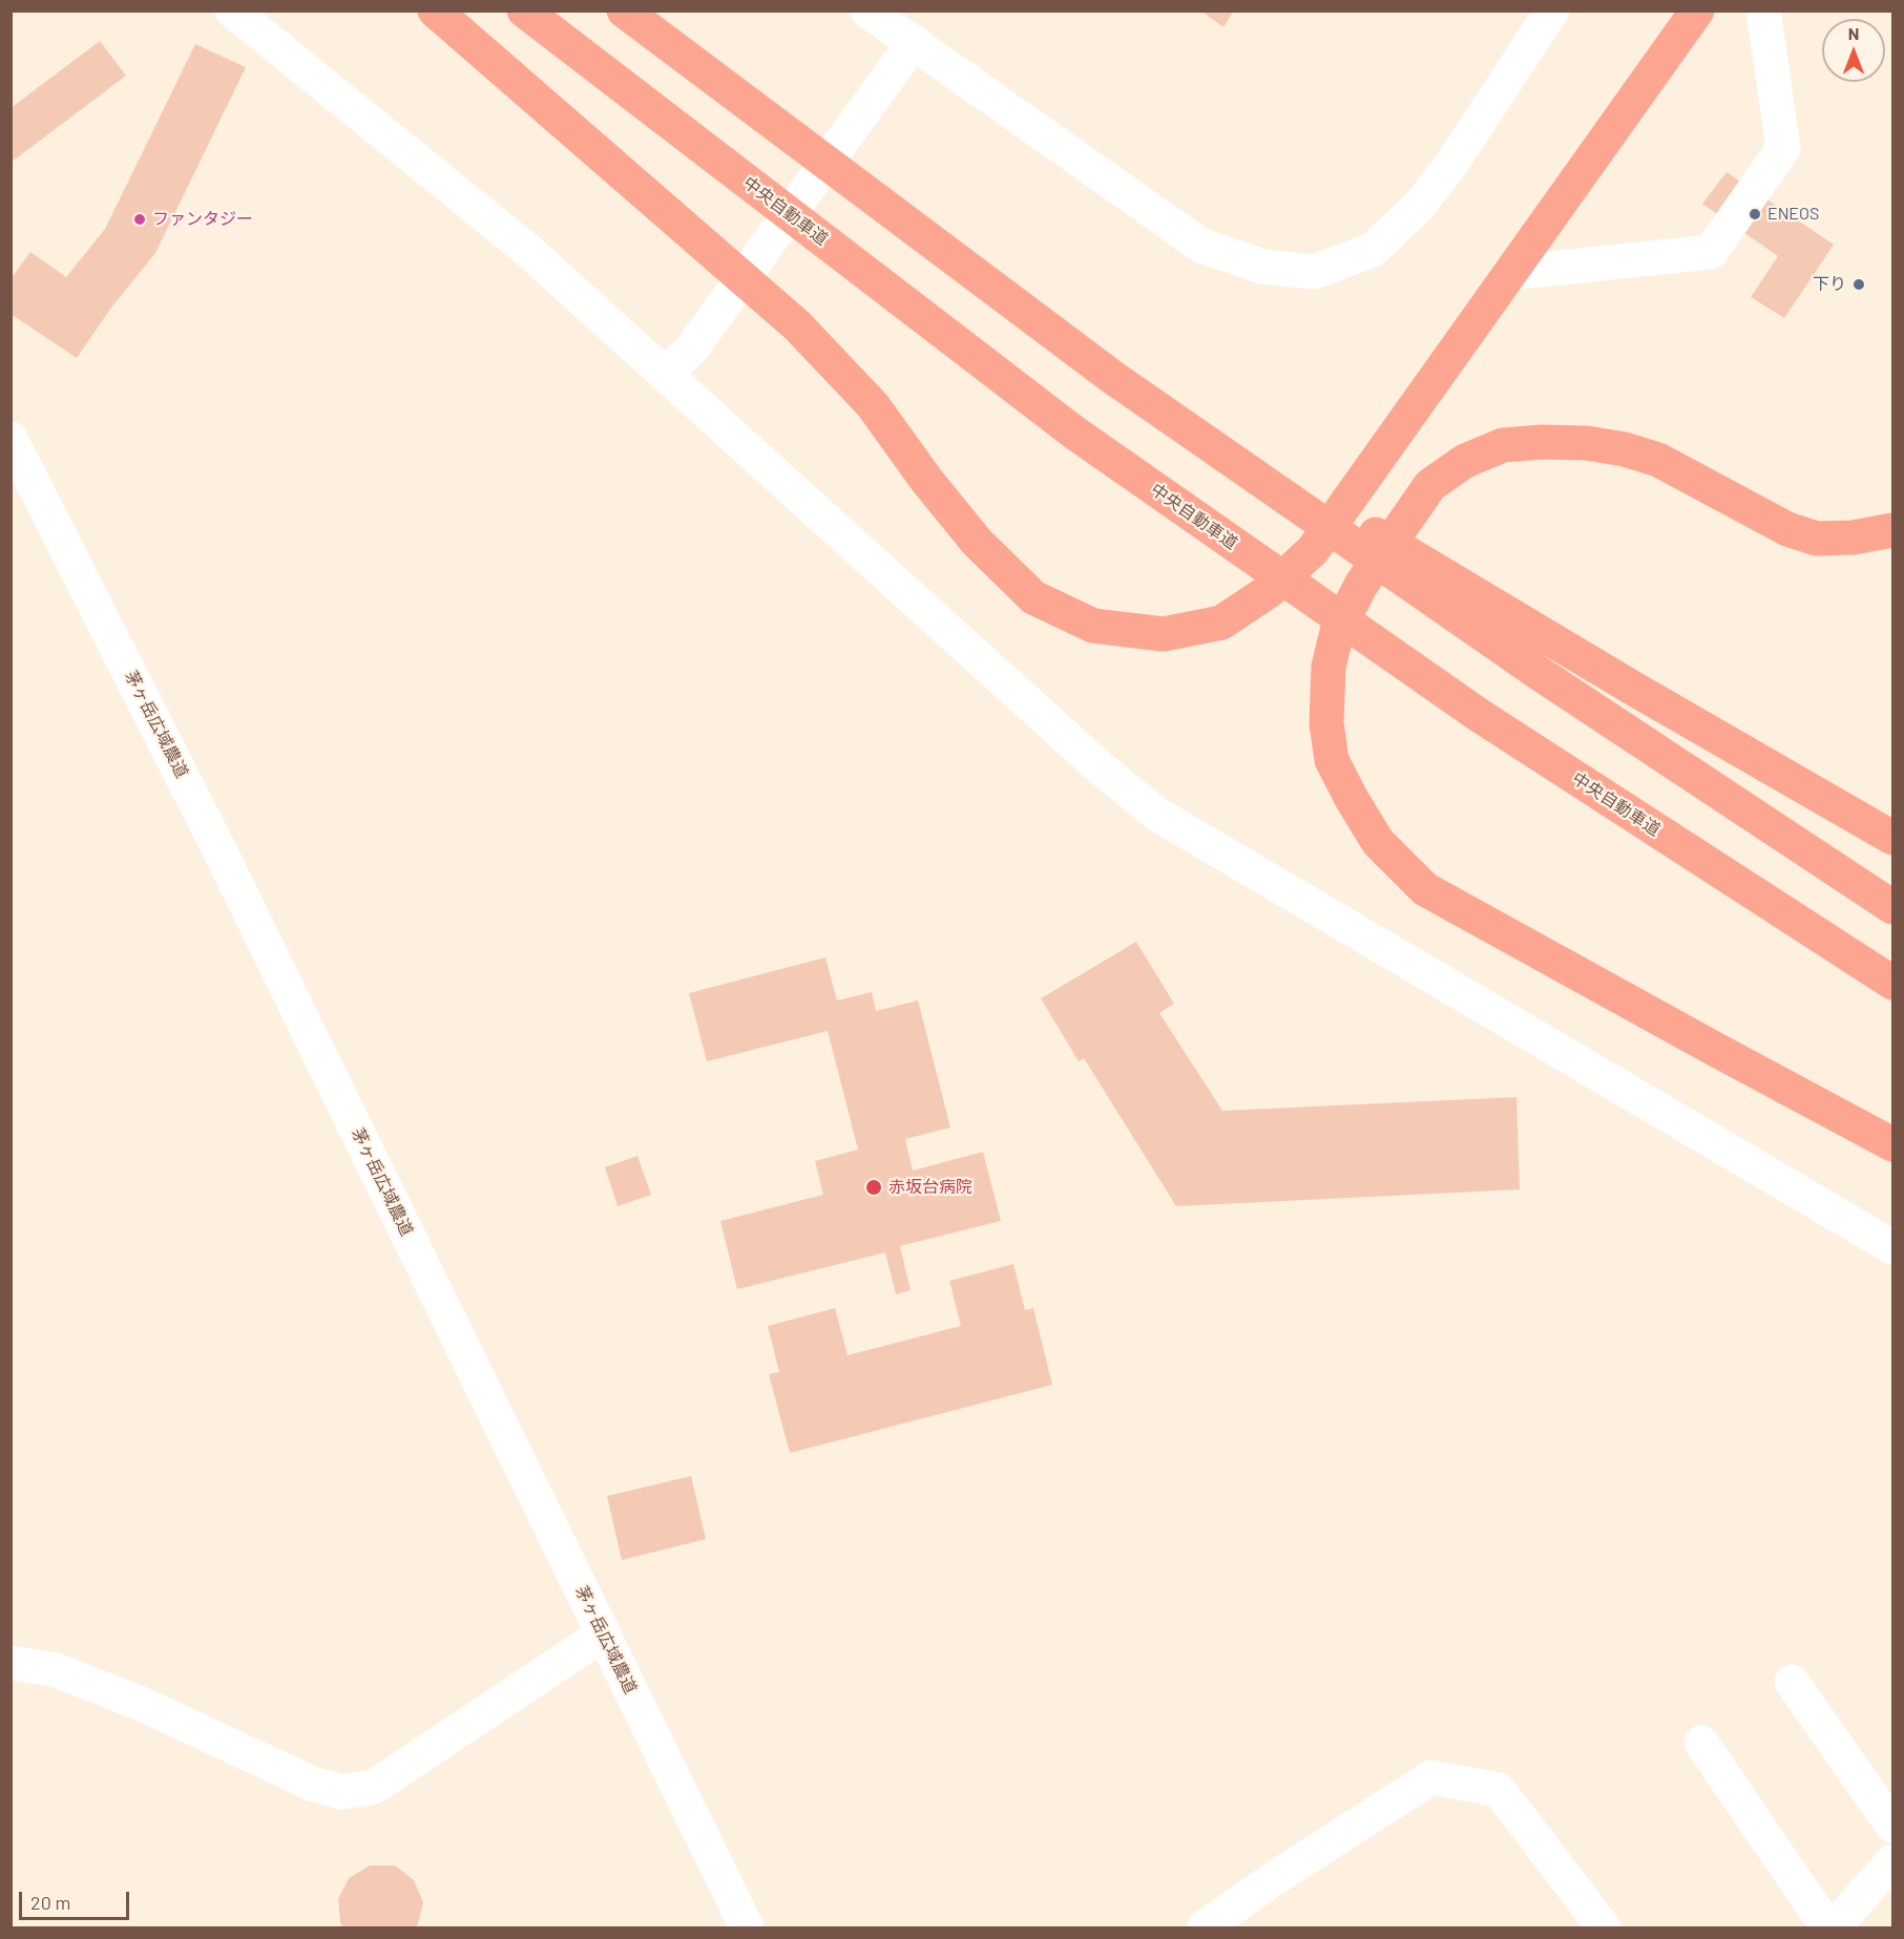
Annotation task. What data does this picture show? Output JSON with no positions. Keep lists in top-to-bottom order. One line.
{"streets":{"highway":["中央自動車道"],"street":["茅ヶ岳広域農道"]},"places":["ENEOS","ファンタジー","下り","赤坂台病院"],"scale_bar":"20 m","north":"top"}
